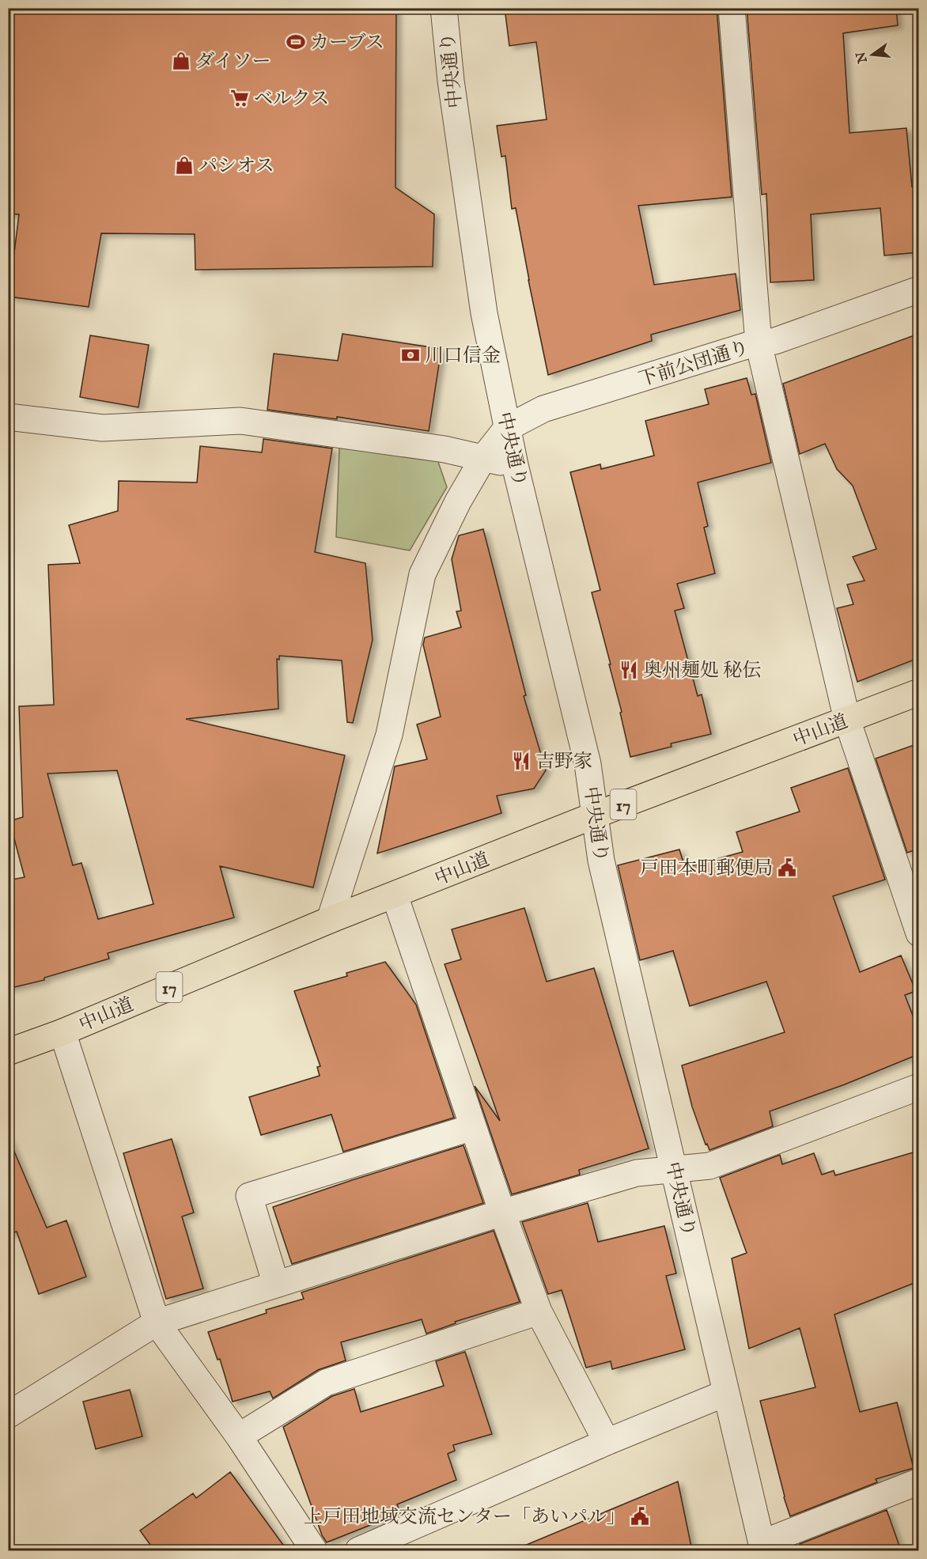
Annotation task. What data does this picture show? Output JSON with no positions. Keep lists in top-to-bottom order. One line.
{"streets":{"highway":["中山道","17"],"street":["中央通り","下前公団通り"]},"crossings":[["中央通り","下前公団通り"],["中央通り","中山道"],["下前公団通り","中山道"]],"places":{"sports":["カーブス"],"shop":["ダイソー","パシオス"],"supermarket":["ベルクス"],"bank":["川口信金"],"restaurant":["奥州麺処 秘伝","吉野家"],"public building":["戸田本町郵便局","上戸田地域交流センター「あいパル」"]},"north":"left"}
